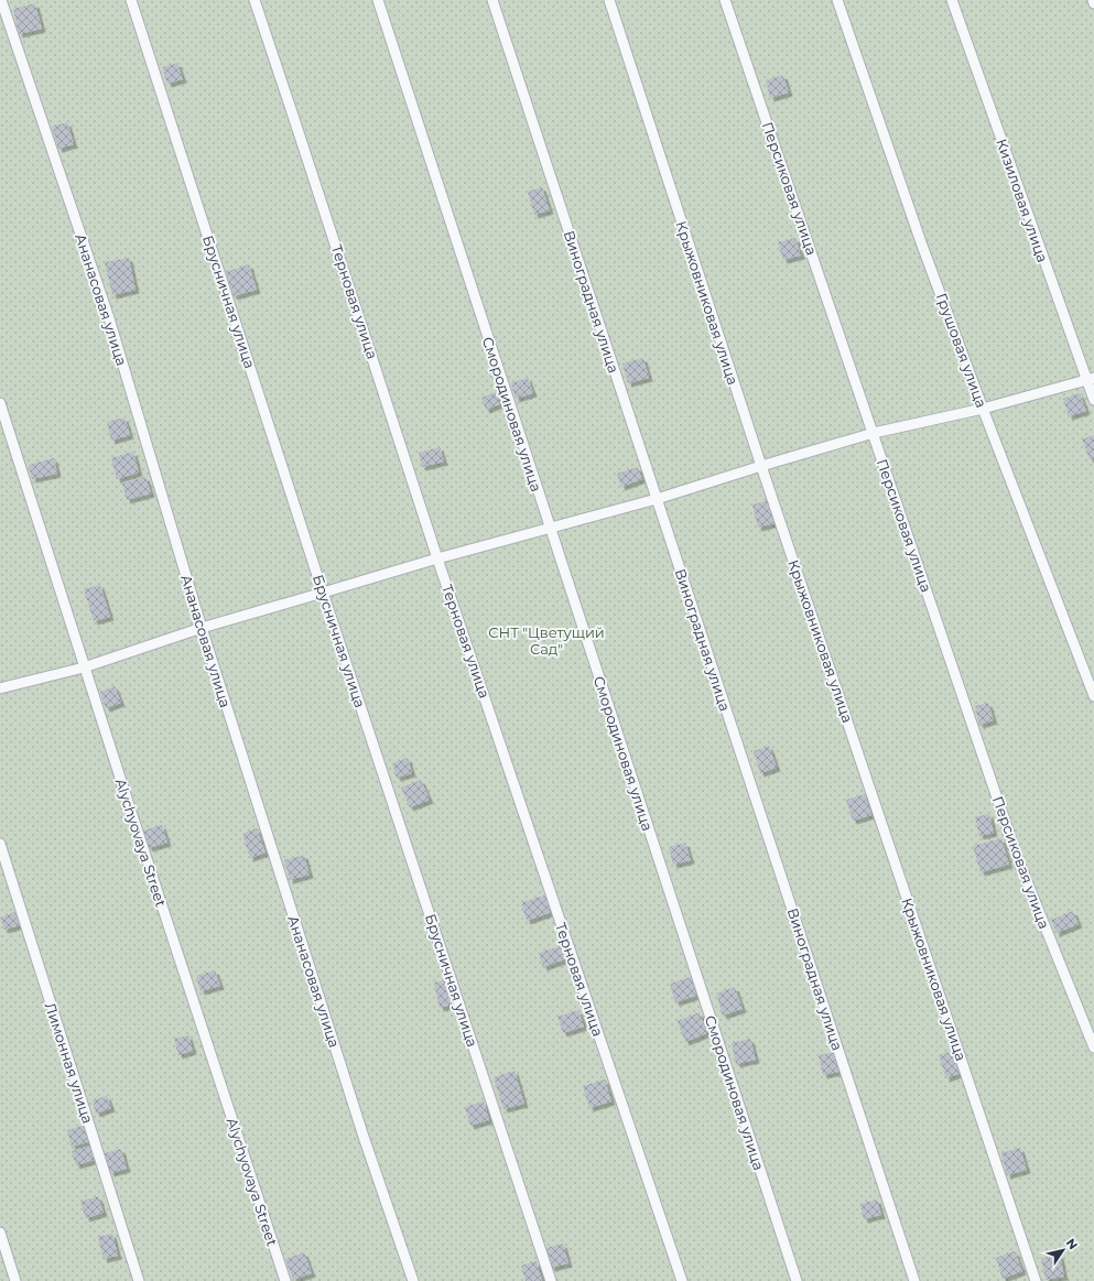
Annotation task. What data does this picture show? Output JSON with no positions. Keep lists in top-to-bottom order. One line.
{"streets":{"street":["Персиковая улица","Кизиловая улица","Ананасовая улица","Брусничная улица","Терновая улица","Виноградная улица","Крыжовниковая улица","Грушовая улица","Смородиновая улица","Alychyovaya Street","Лимонная улица"]},"parks":["СНТ \"Цветущий Сад\""],"north":"top right"}
